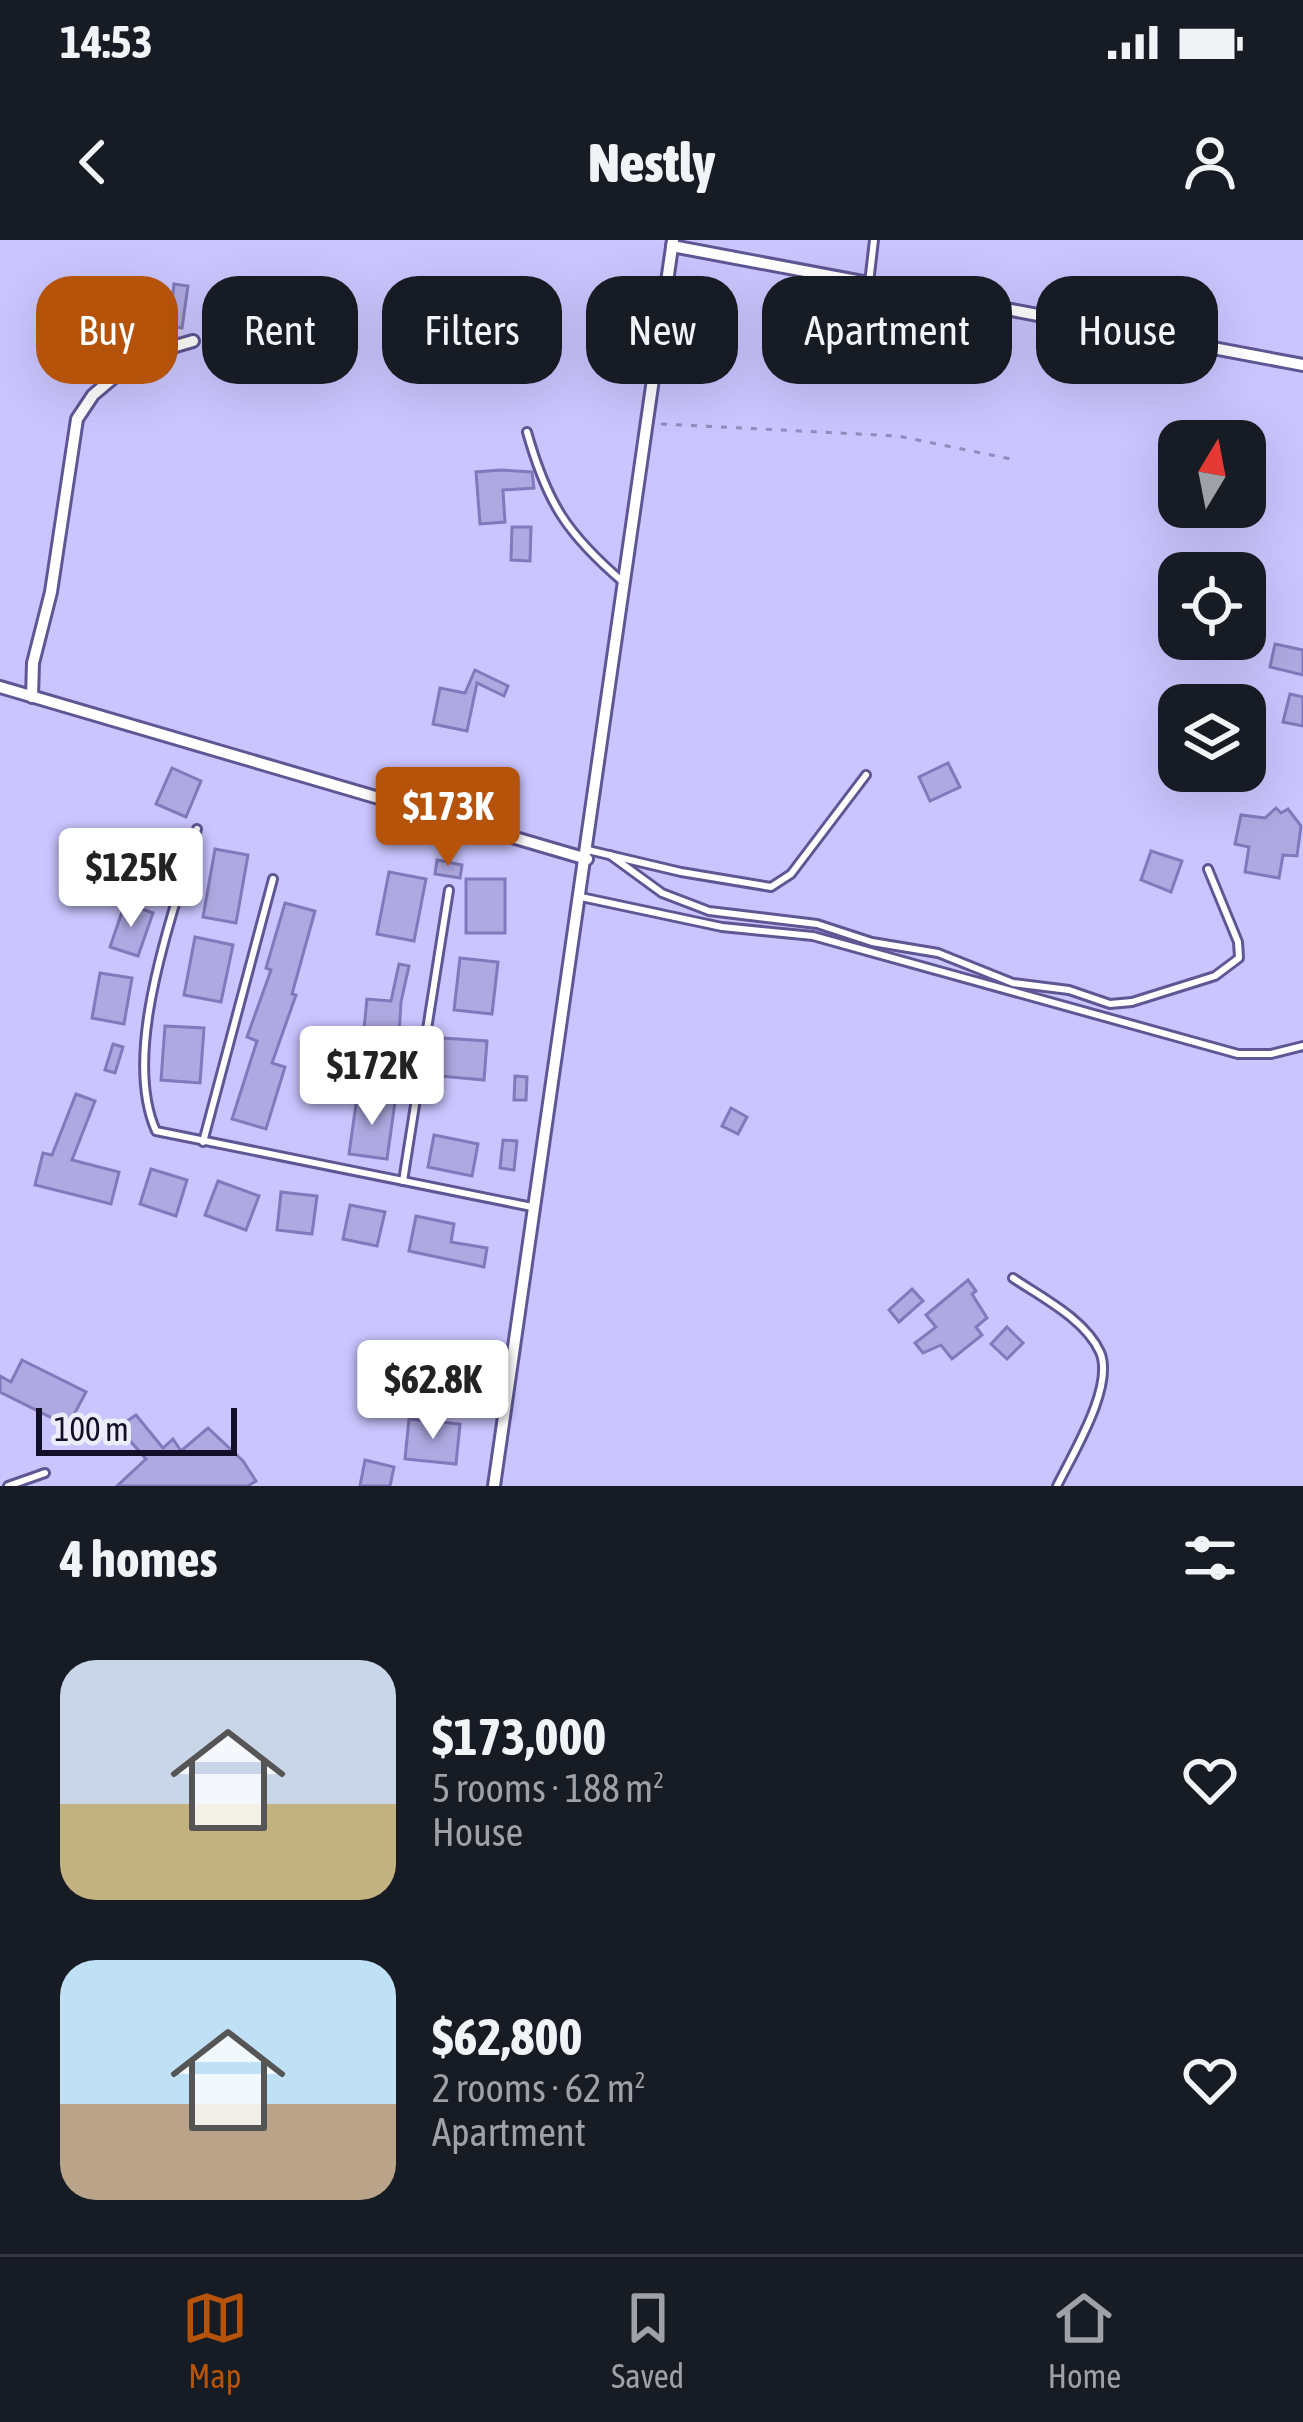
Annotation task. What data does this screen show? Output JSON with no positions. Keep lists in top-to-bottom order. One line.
{"scale_bar":"100 m","north":"top","page":{"status":"14:53","header":"Nestly","chip":["Buy","Rent","Filters","New","Apartment","House"],"price":["$173K","$125K","$172K","$62.8K"],"scale":"100 m","heading":"4 homes","list":[{"name":"$173,000","note":"5 rooms · 188 m² · House"},{"name":"$62,800","note":"2 rooms · 62 m² · Apartment"}],"tabs":["Map","Saved","Home"]}}
